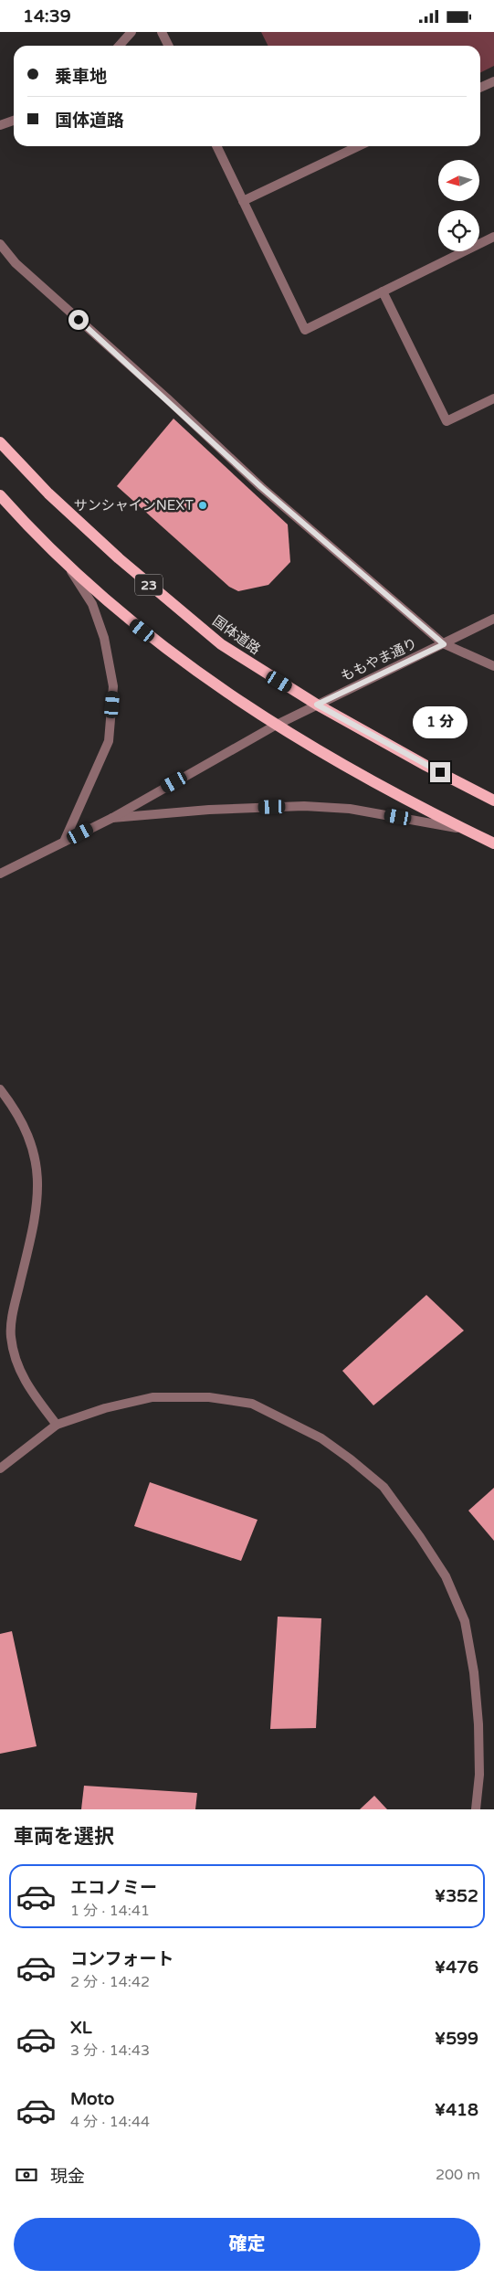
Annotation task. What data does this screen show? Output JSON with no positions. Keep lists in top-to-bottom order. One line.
{"streets":{"main road":["23","国体道路"],"street":["ももやま通り"]},"crossings":[["国体道路","ももやま通り"]],"places":["サンシャインNEXT"],"north":"left","page":{"status":"14:39","banner":["乗車地","国体道路"],"bubble":"1 分","heading":"車両を選択","list":[{"name":"エコノミー","note":"1 分 · 14:41","value":"¥352"},{"name":"コンフォート","note":"2 分 · 14:42","value":"¥476"},{"name":"XL","note":"3 分 · 14:43","value":"¥599"},{"name":"Moto","note":"4 分 · 14:44","value":"¥418"}],"pay":["現金","200 m"],"buttons":"確定"}}
